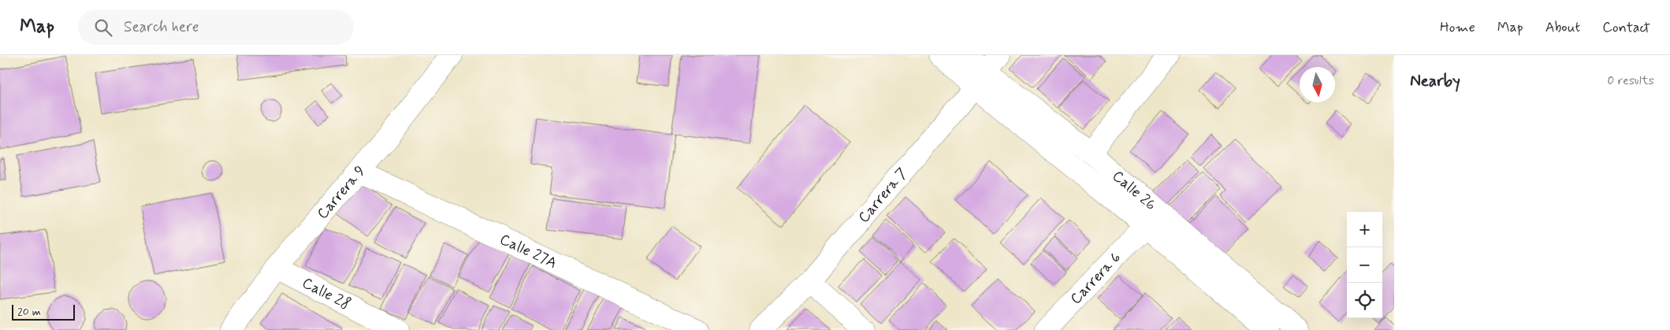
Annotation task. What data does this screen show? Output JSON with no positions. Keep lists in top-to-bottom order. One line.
{"streets":{"street":["Calle 26","Carrera 9","Carrera 7","Calle 27A","Carrera 6","Calle 28"]},"crossings":[["Calle 26","Carrera 7"],["Calle 26","Carrera 6"],["Carrera 9","Calle 27A"],["Carrera 9","Calle 28"]],"scale_bar":"20 m","north":"bottom","page":{"header":"Map","search":"Search here","nav":["Home","Map","About","Contact"],"heading":["Nearby","0 results"],"map_buttons":["+","−"],"scale":"20 m"}}
